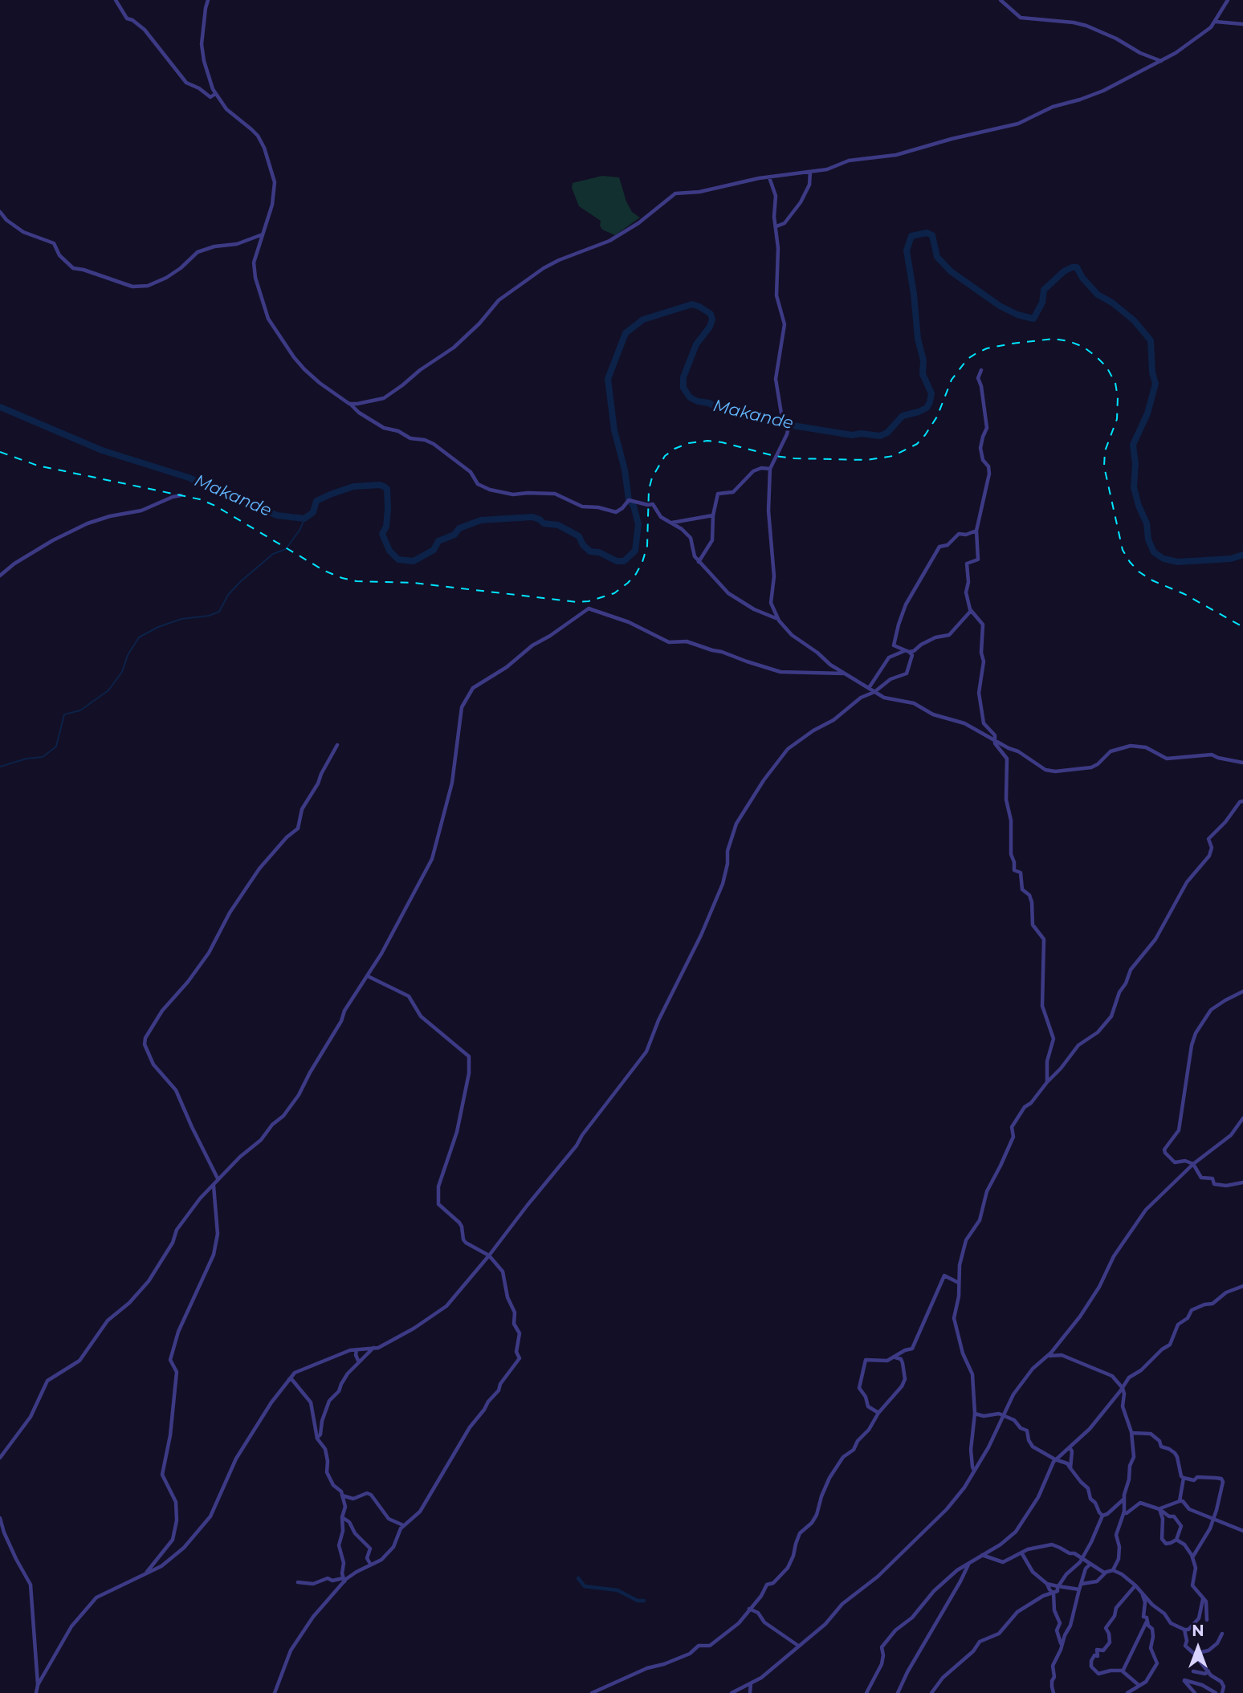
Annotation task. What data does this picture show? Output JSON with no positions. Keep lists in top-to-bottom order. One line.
{"water":["Makande"],"north":"top"}
